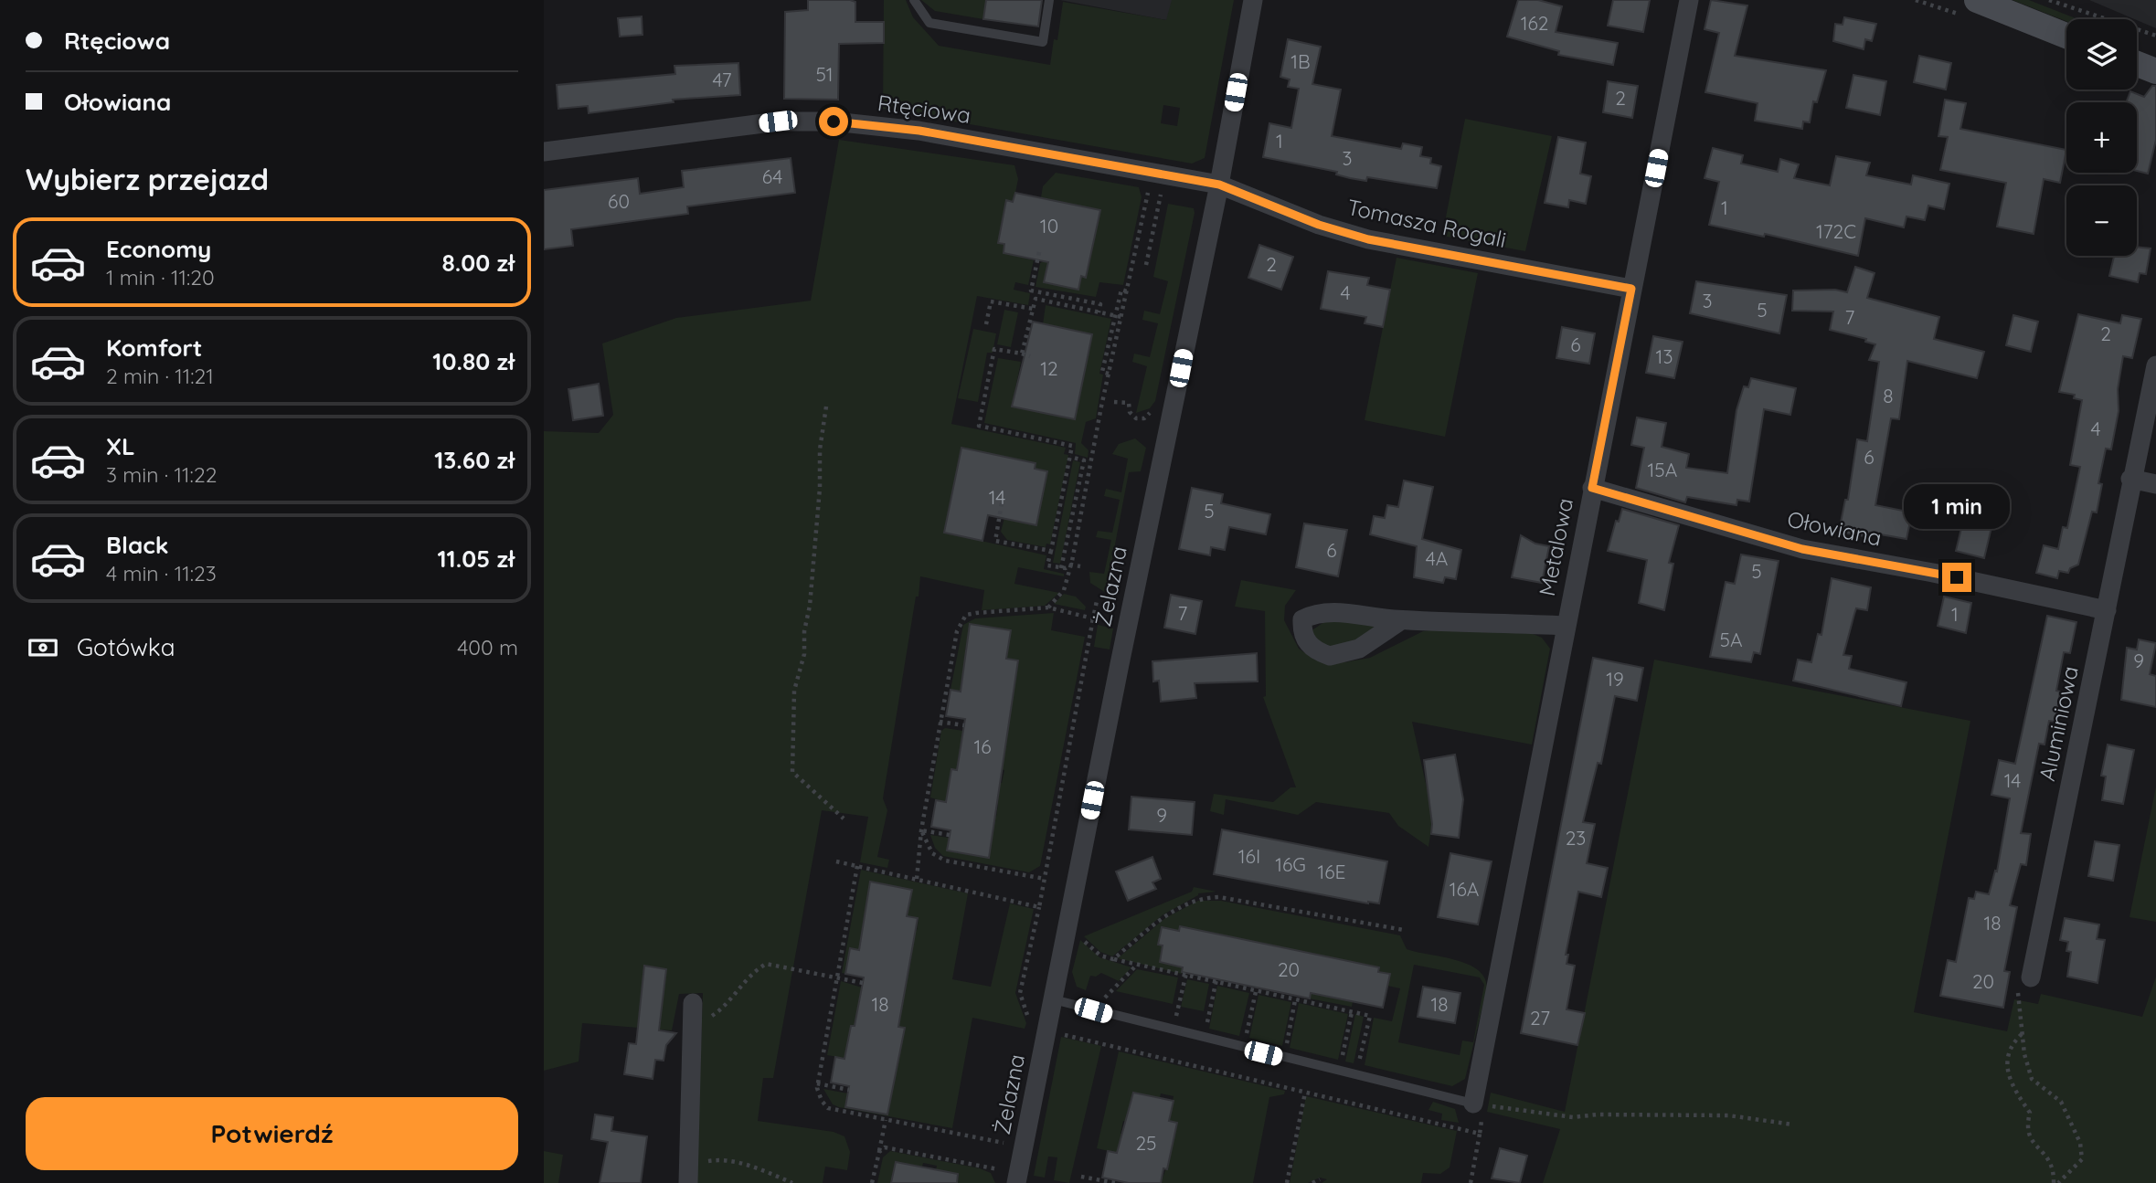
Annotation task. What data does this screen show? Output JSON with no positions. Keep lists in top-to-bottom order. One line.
{"streets":{"street":["Rtęciowa","Tomasza Rogali","Ołowiana","Metalowa","Żelazna","Aluminiowa"]},"crossings":[["Rtęciowa","Tomasza Rogali"],["Rtęciowa","Żelazna"],["Tomasza Rogali","Metalowa"],["Tomasza Rogali","Żelazna"],["Ołowiana","Metalowa"],["Ołowiana","Aluminiowa"]],"house_numbers":["162","1B","51","47","2","1","3","64","60","1","10","172C","2","4","3","5","7","2","6","13","12","8","4","6","15A","14","5","6","4A","5","7","1","5A","9","19","16","14","9","23","16I","16G","16E","16A","18","20","20","18","18","27","25"],"page":{"banner":["Rtęciowa","Ołowiana"],"map_buttons":["+","−"],"heading":"Wybierz przejazd","list":[{"name":"Economy","note":"1 min · 11:20","value":"8.00 zł"},{"name":"Komfort","note":"2 min · 11:21","value":"10.80 zł"},{"name":"XL","note":"3 min · 11:22","value":"13.60 zł"},{"name":"Black","note":"4 min · 11:23","value":"11.05 zł"}],"bubble":"1 min","pay":["Gotówka","400 m"],"buttons":"Potwierdź"}}
